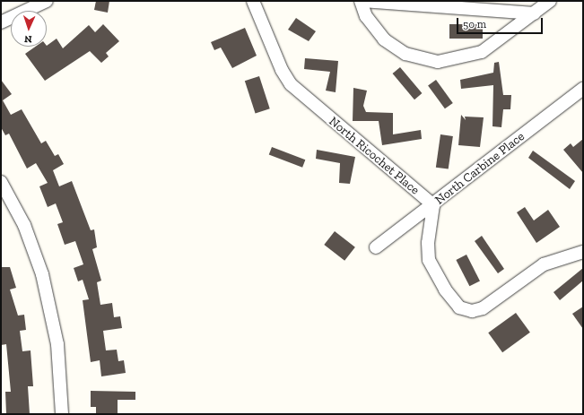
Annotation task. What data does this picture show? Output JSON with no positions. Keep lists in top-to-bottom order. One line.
{"streets":{"street":["North Ricochet Place","North Carbine Place"]},"crossings":[["North Ricochet Place","North Carbine Place"]],"scale_bar":"50 m","north":"bottom"}
